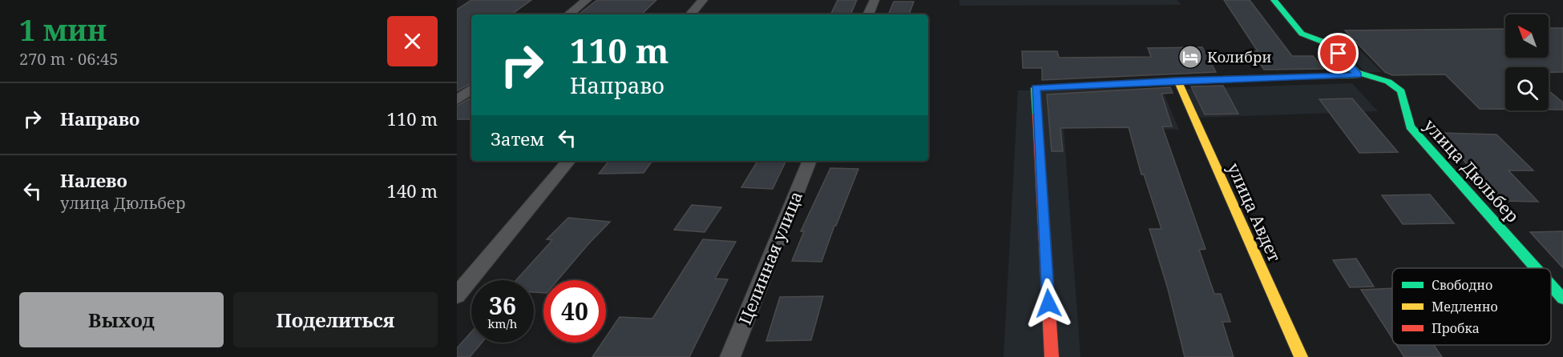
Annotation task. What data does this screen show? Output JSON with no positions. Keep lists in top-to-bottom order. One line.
{"streets":{"street":["улица Дюльбер","улица Авдет","Целинная улица"]},"places":{"hotel":["Колибри"]},"legend":["Свободно","Медленно","Пробка"],"north":"top left","page":{"heading":["1 мин","270 m · 06:45"],"turn":["110 m","Направо"],"list":[{"name":"Направо","value":"110 m"},{"name":"Налево","note":"улица Дюльбер","value":"140 m"}],"then":"Затем","speed":"36 km/h","limit":"40","buttons":["Выход","Поделиться"]}}
